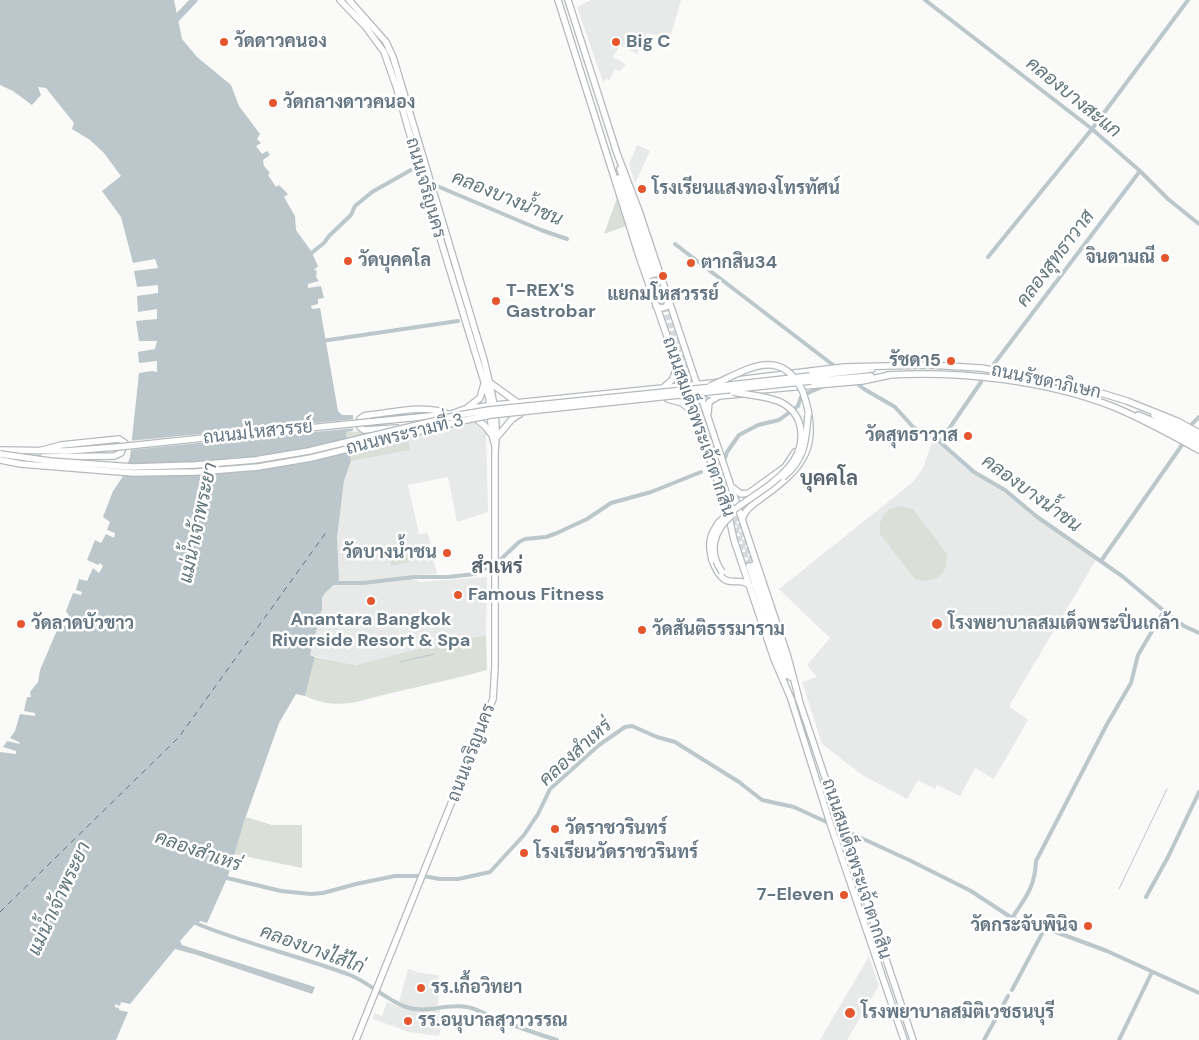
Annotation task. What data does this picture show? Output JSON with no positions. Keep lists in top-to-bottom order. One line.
{"streets":{"main road":["ถนนเจริญนคร","ถนนรัชดาภิเษก","ถนนสมเด็จพระเจ้าตากสิน","ถนนมไหสวรรย์","ถนนพระรามที่ 3"]},"crossings":[["ถนนเจริญนคร","ถนนมไหสวรรย์"],["ถนนรัชดาภิเษก","ถนนสมเด็จพระเจ้าตากสิน"],["ถนนรัชดาภิเษก","ถนนมไหสวรรย์"],["ถนนรัชดาภิเษก","ถนนพระรามที่ 3"],["ถนนสมเด็จพระเจ้าตากสิน","ถนนมไหสวรรย์"],["ถนนมไหสวรรย์","ถนนพระรามที่ 3"]],"districts":["บุคคโล","สำเหร่"],"water":["คลองบางสะแก","คลองบางน้ำชน","คลองสุทธาวาส","แม่น้ำเจ้าพระยา","คลองสำเหร่","คลองบางไส้ไก่"],"places":["วัดดาวคนอง","Big C","วัดกลางดาวคนอง","โรงเรียนแสงทองโทรทัศน์","จินดามณี","วัดบุคคโล","ตากสิน34","แยกมโหสวรรย์","T-REX'S Gastrobar","รัชดา5","วัดสุทธาวาส","วัดบางน้ำชน","Famous Fitness","Anantara Bangkok Riverside Resort & Spa","วัดลาดบัวขาว","โรงพยาบาลสมเด็จพระปิ่นเกล้า","วัดสันติธรรมาราม","วัดราชวรินทร์","โรงเรียนวัดราชวรินทร์","7-Eleven","วัดกระจับพินิจ","รร.เกื้อวิทยา","โรงพยาบาลสมิติเวชธนบุรี","รร.อนุบาลสุวาวรรณ"]}
